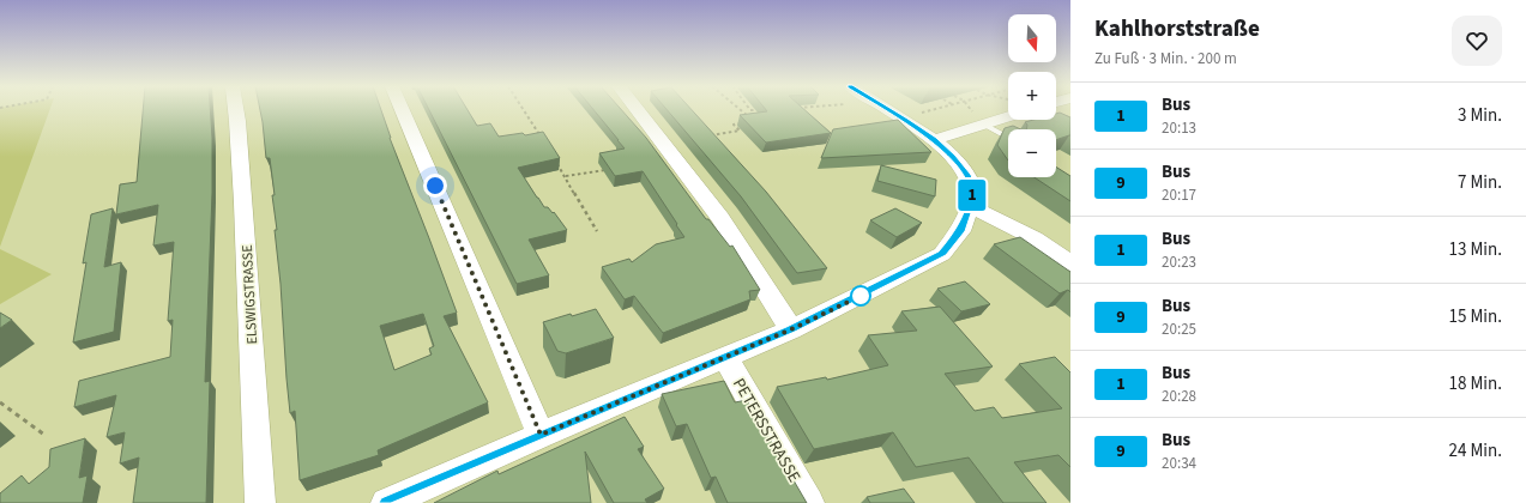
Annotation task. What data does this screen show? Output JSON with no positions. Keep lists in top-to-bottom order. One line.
{"streets":{"street":["ELSWIGSTRASSE","PETERSSTRASSE"]},"lines":["bus line 1"],"north":"bottom","page":{"on_map":"1","heading":["Kahlhorststraße","Zu Fuß · 3 Min. · 200 m"],"map_buttons":["+","−"],"list":[{"mark":"1","name":"Bus","note":"20:13","value":"3 Min."},{"mark":"9","name":"Bus","note":"20:17","value":"7 Min."},{"mark":"1","name":"Bus","note":"20:23","value":"13 Min."},{"mark":"9","name":"Bus","note":"20:25","value":"15 Min."},{"mark":"1","name":"Bus","note":"20:28","value":"18 Min."},{"mark":"9","name":"Bus","note":"20:34","value":"24 Min."}]}}
